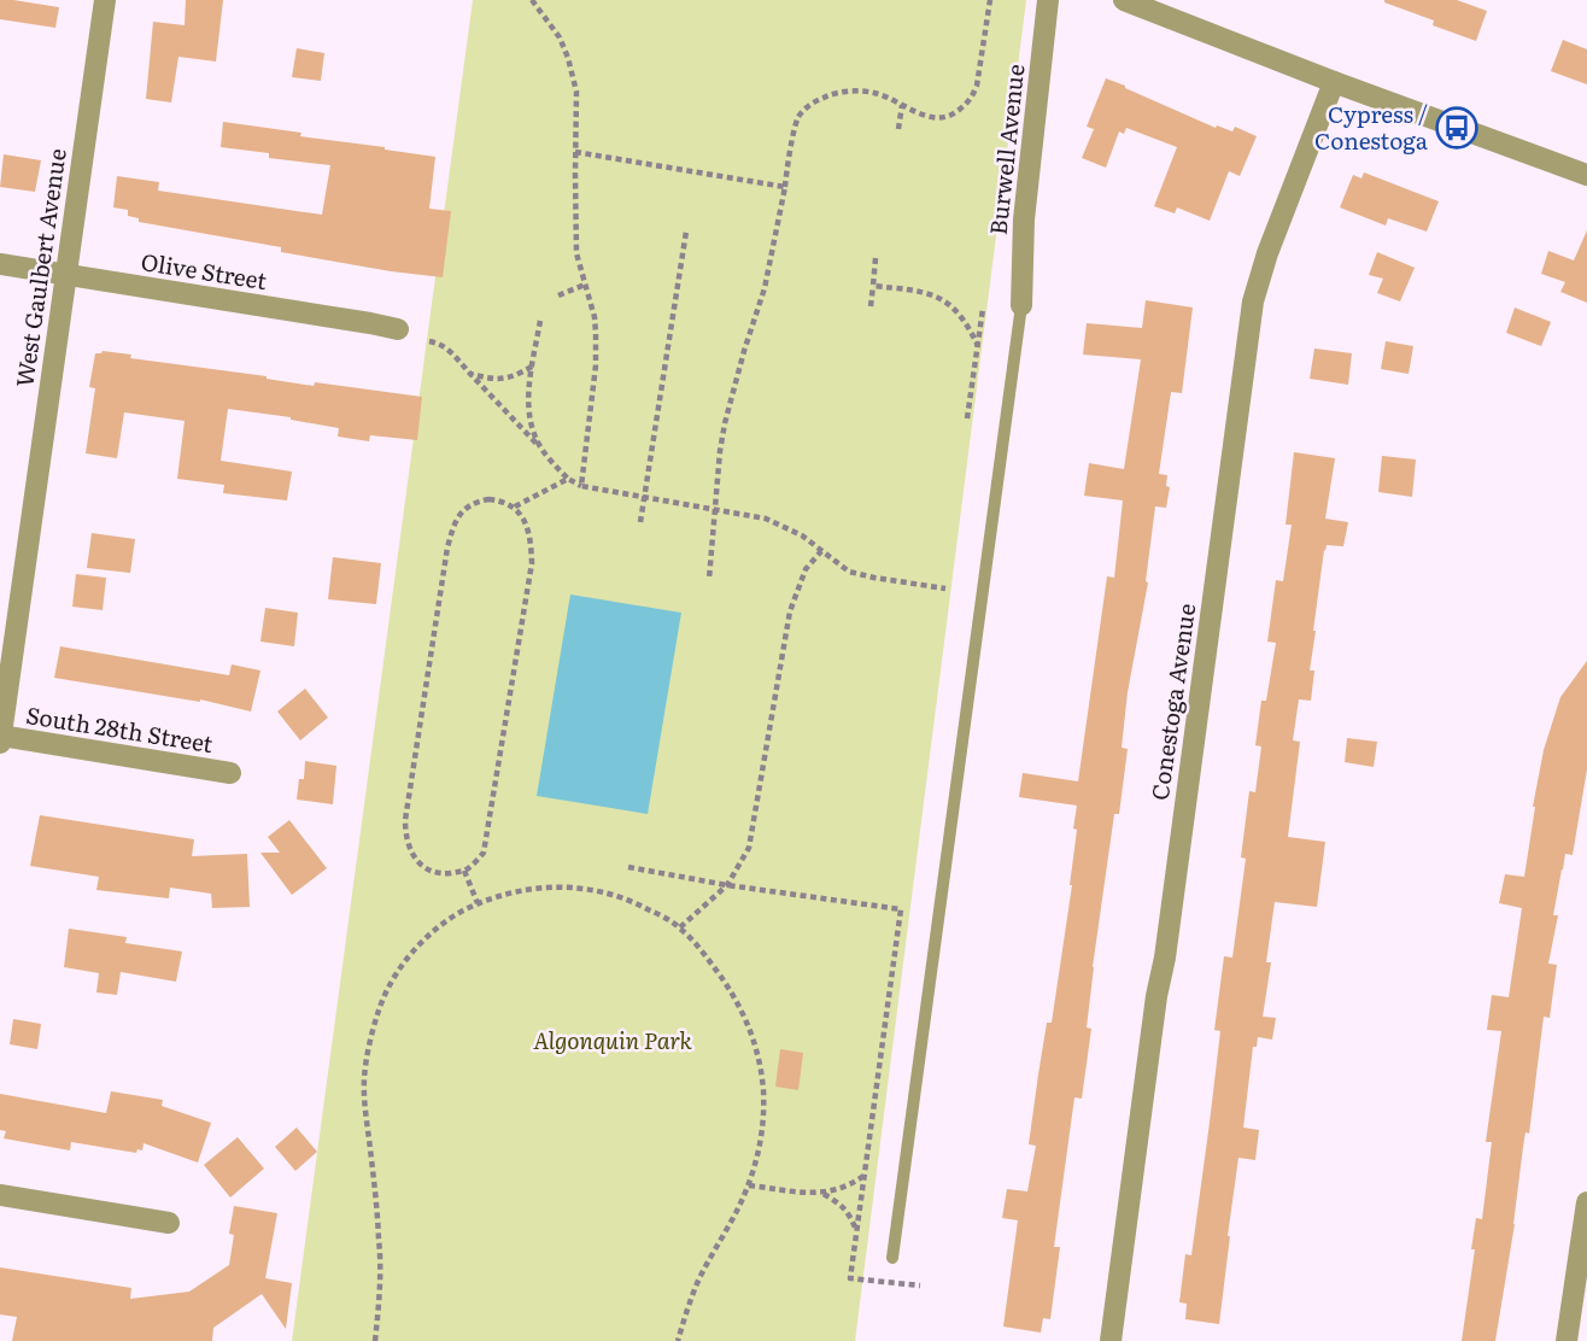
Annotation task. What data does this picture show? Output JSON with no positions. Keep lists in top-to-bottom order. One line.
{"streets":{"street":["Burwell Avenue","West Gaulbert Avenue","Olive Street","Conestoga Avenue","South 28th Street"]},"crossings":[["West Gaulbert Avenue","Olive Street"],["West Gaulbert Avenue","South 28th Street"]],"parks":["Algonquin Park"],"places":{"bus stop":["Cypress / Conestoga"]}}
